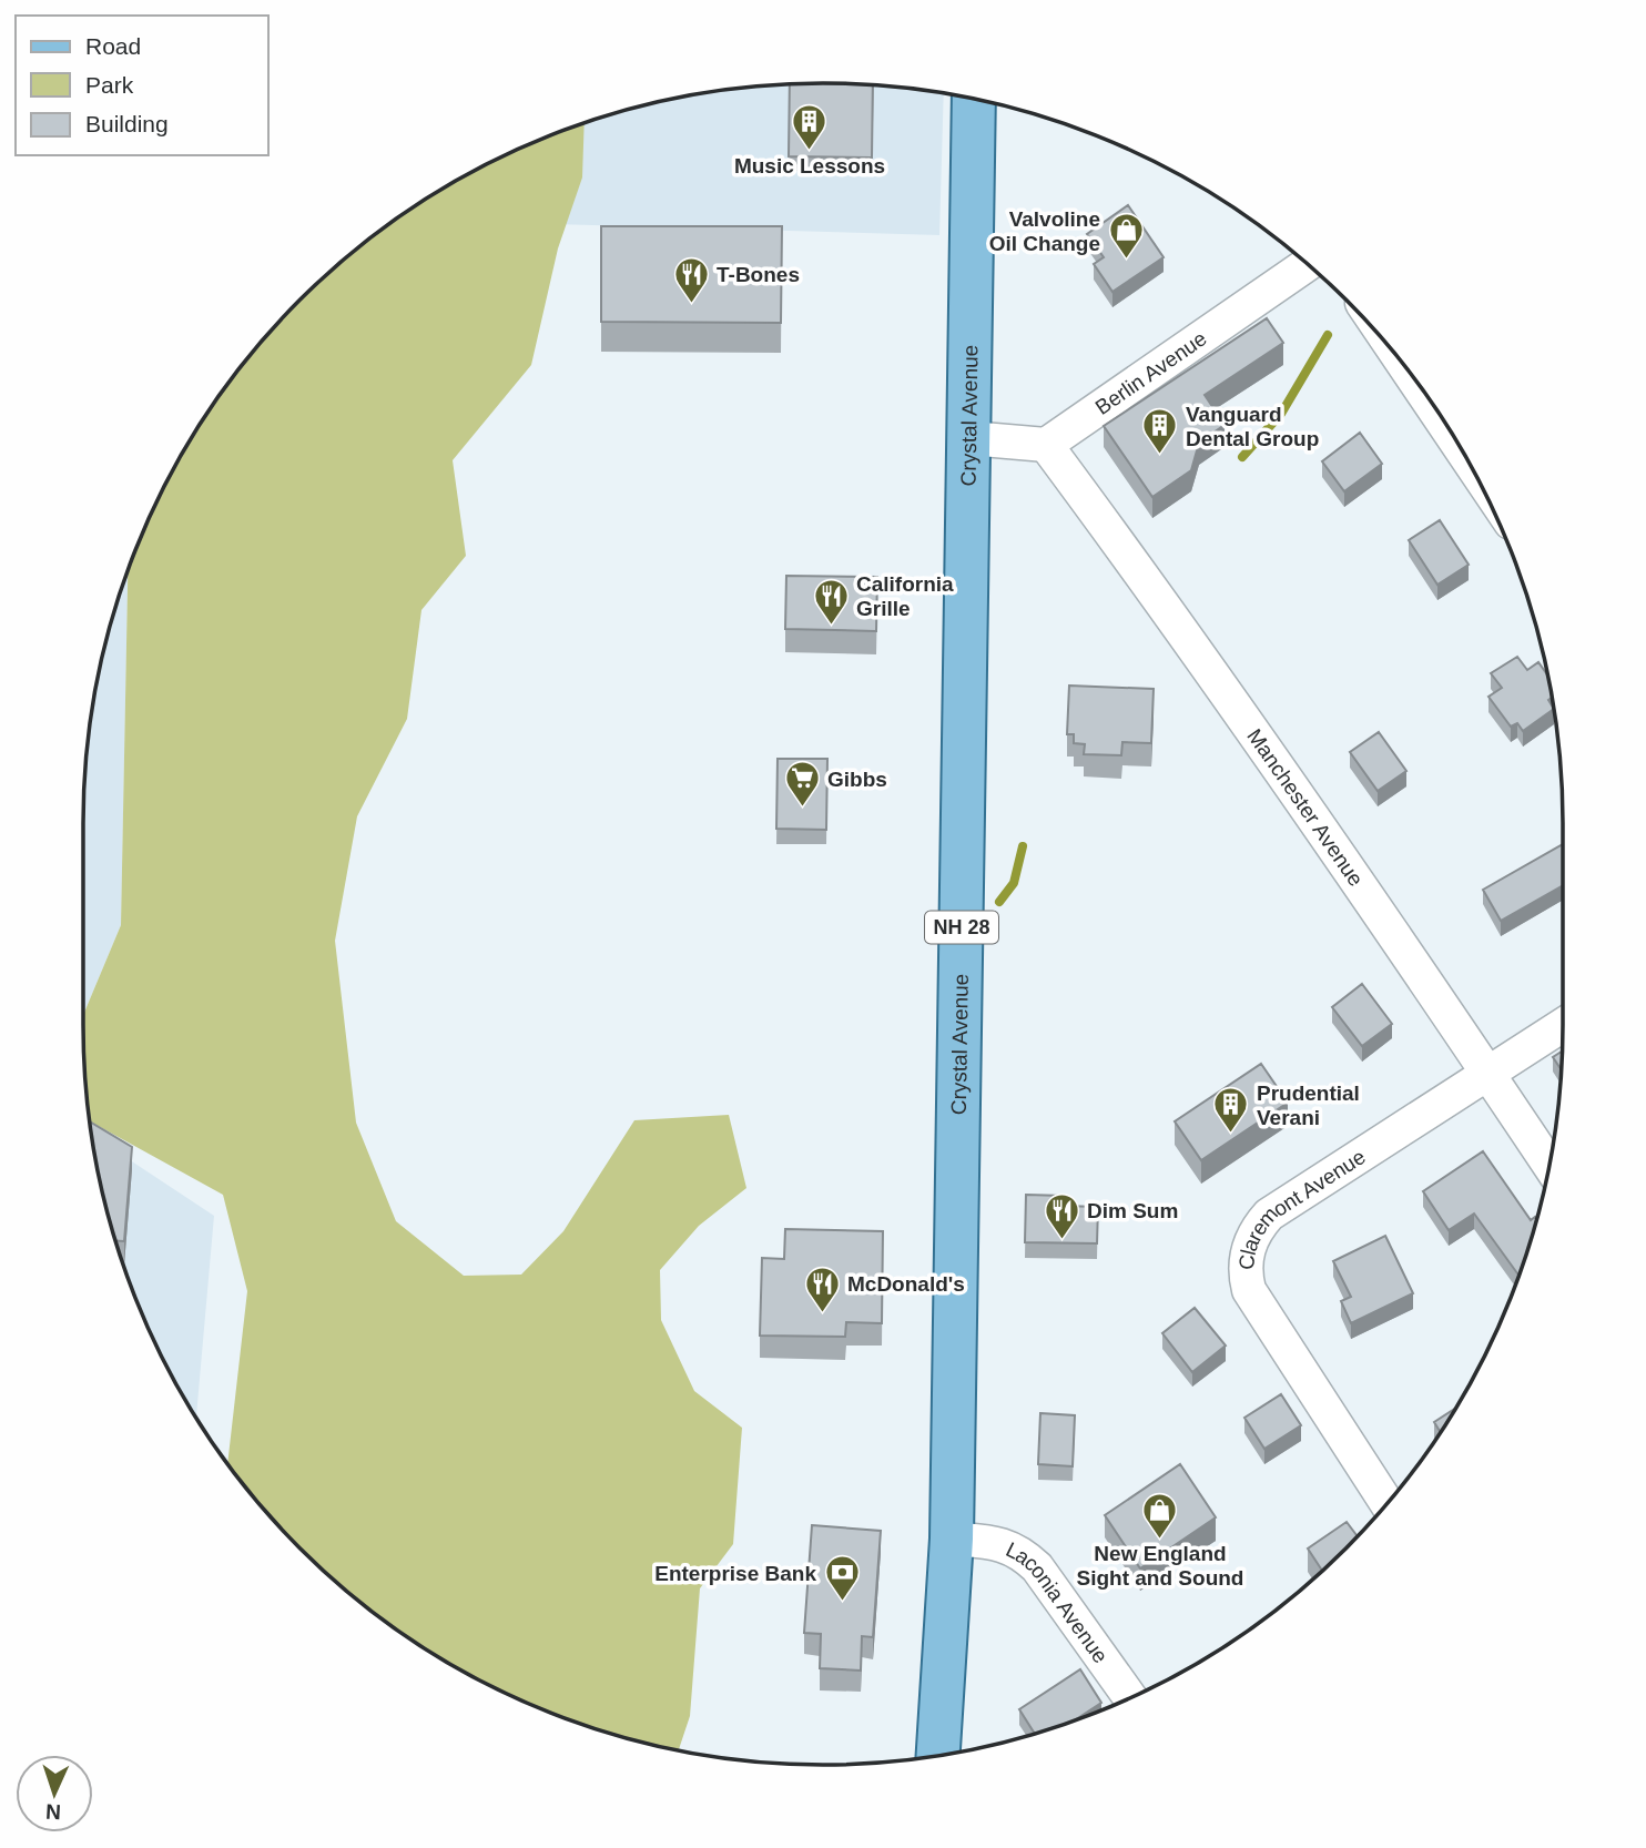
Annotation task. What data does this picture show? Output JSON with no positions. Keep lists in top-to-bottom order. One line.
{"streets":{"main road":["Crystal Avenue","NH 28"],"street":["Berlin Avenue","Manchester Avenue","Claremont Avenue","Laconia Avenue"]},"crossings":[["Berlin Avenue","Manchester Avenue"],["Crystal Avenue","Laconia Avenue"],["Manchester Avenue","Claremont Avenue"]],"places":{"building":["Music Lessons","Vanguard Dental Group","Prudential Verani"],"shop":["Valvoline Oil Change","New England Sight and Sound"],"restaurant":["T-Bones","California Grille","Dim Sum","McDonald's"],"supermarket":["Gibbs"],"bank":["Enterprise Bank"]},"legend":["Road","Park","Building"],"north":"bottom"}
